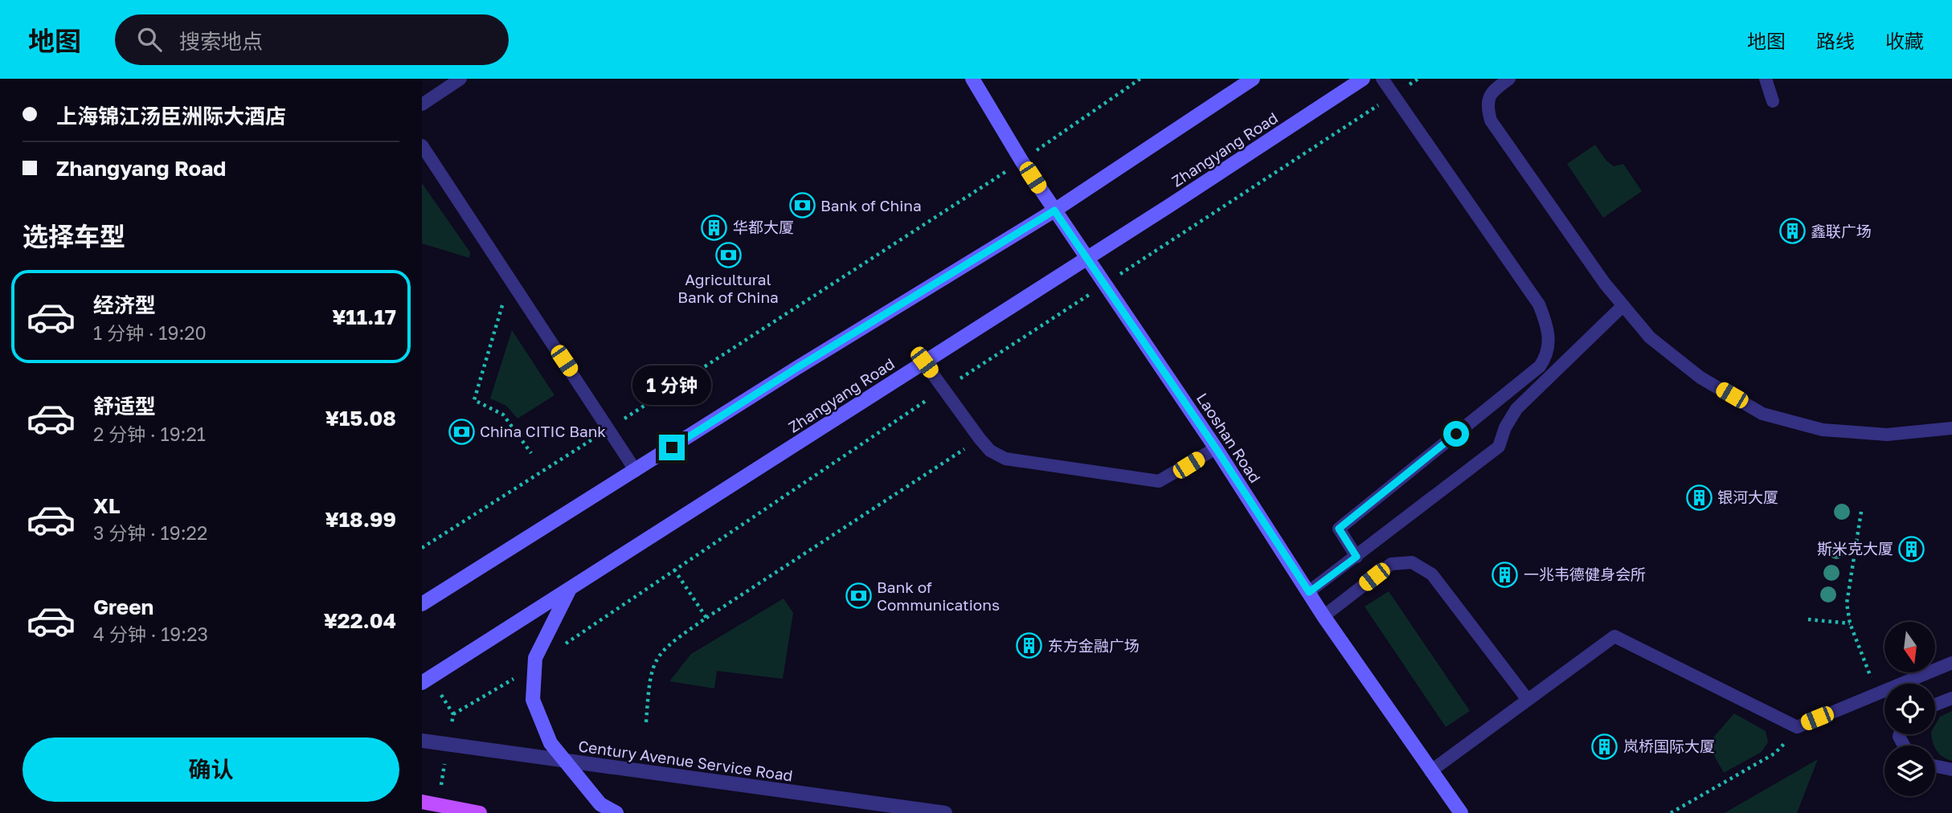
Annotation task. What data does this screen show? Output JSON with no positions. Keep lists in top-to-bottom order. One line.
{"streets":{"main road":["Zhangyang Road","Laoshan Road"],"street":["Century Avenue Service Road"]},"crossings":[["Zhangyang Road","Laoshan Road"]],"places":{"bank":["Bank of China","Agricultural Bank of China","China CITIC Bank","Bank of Communications"],"building":["华都大厦","鑫联广场","银河大厦","斯米克大厦","一兆韦德健身会所","东方金融广场","岚桥国际大厦"]},"north":"bottom","page":{"header":"地图","search":"搜索地点","nav":["地图","路线","收藏"],"banner":["上海锦江汤臣洲际大酒店","Zhangyang Road"],"heading":"选择车型","list":[{"name":"经济型","note":"1 分钟 · 19:20","value":"¥11.17"},{"name":"舒适型","note":"2 分钟 · 19:21","value":"¥15.08"},{"name":"XL","note":"3 分钟 · 19:22","value":"¥18.99"},{"name":"Green","note":"4 分钟 · 19:23","value":"¥22.04"}],"bubble":"1 分钟","buttons":"确认"}}
